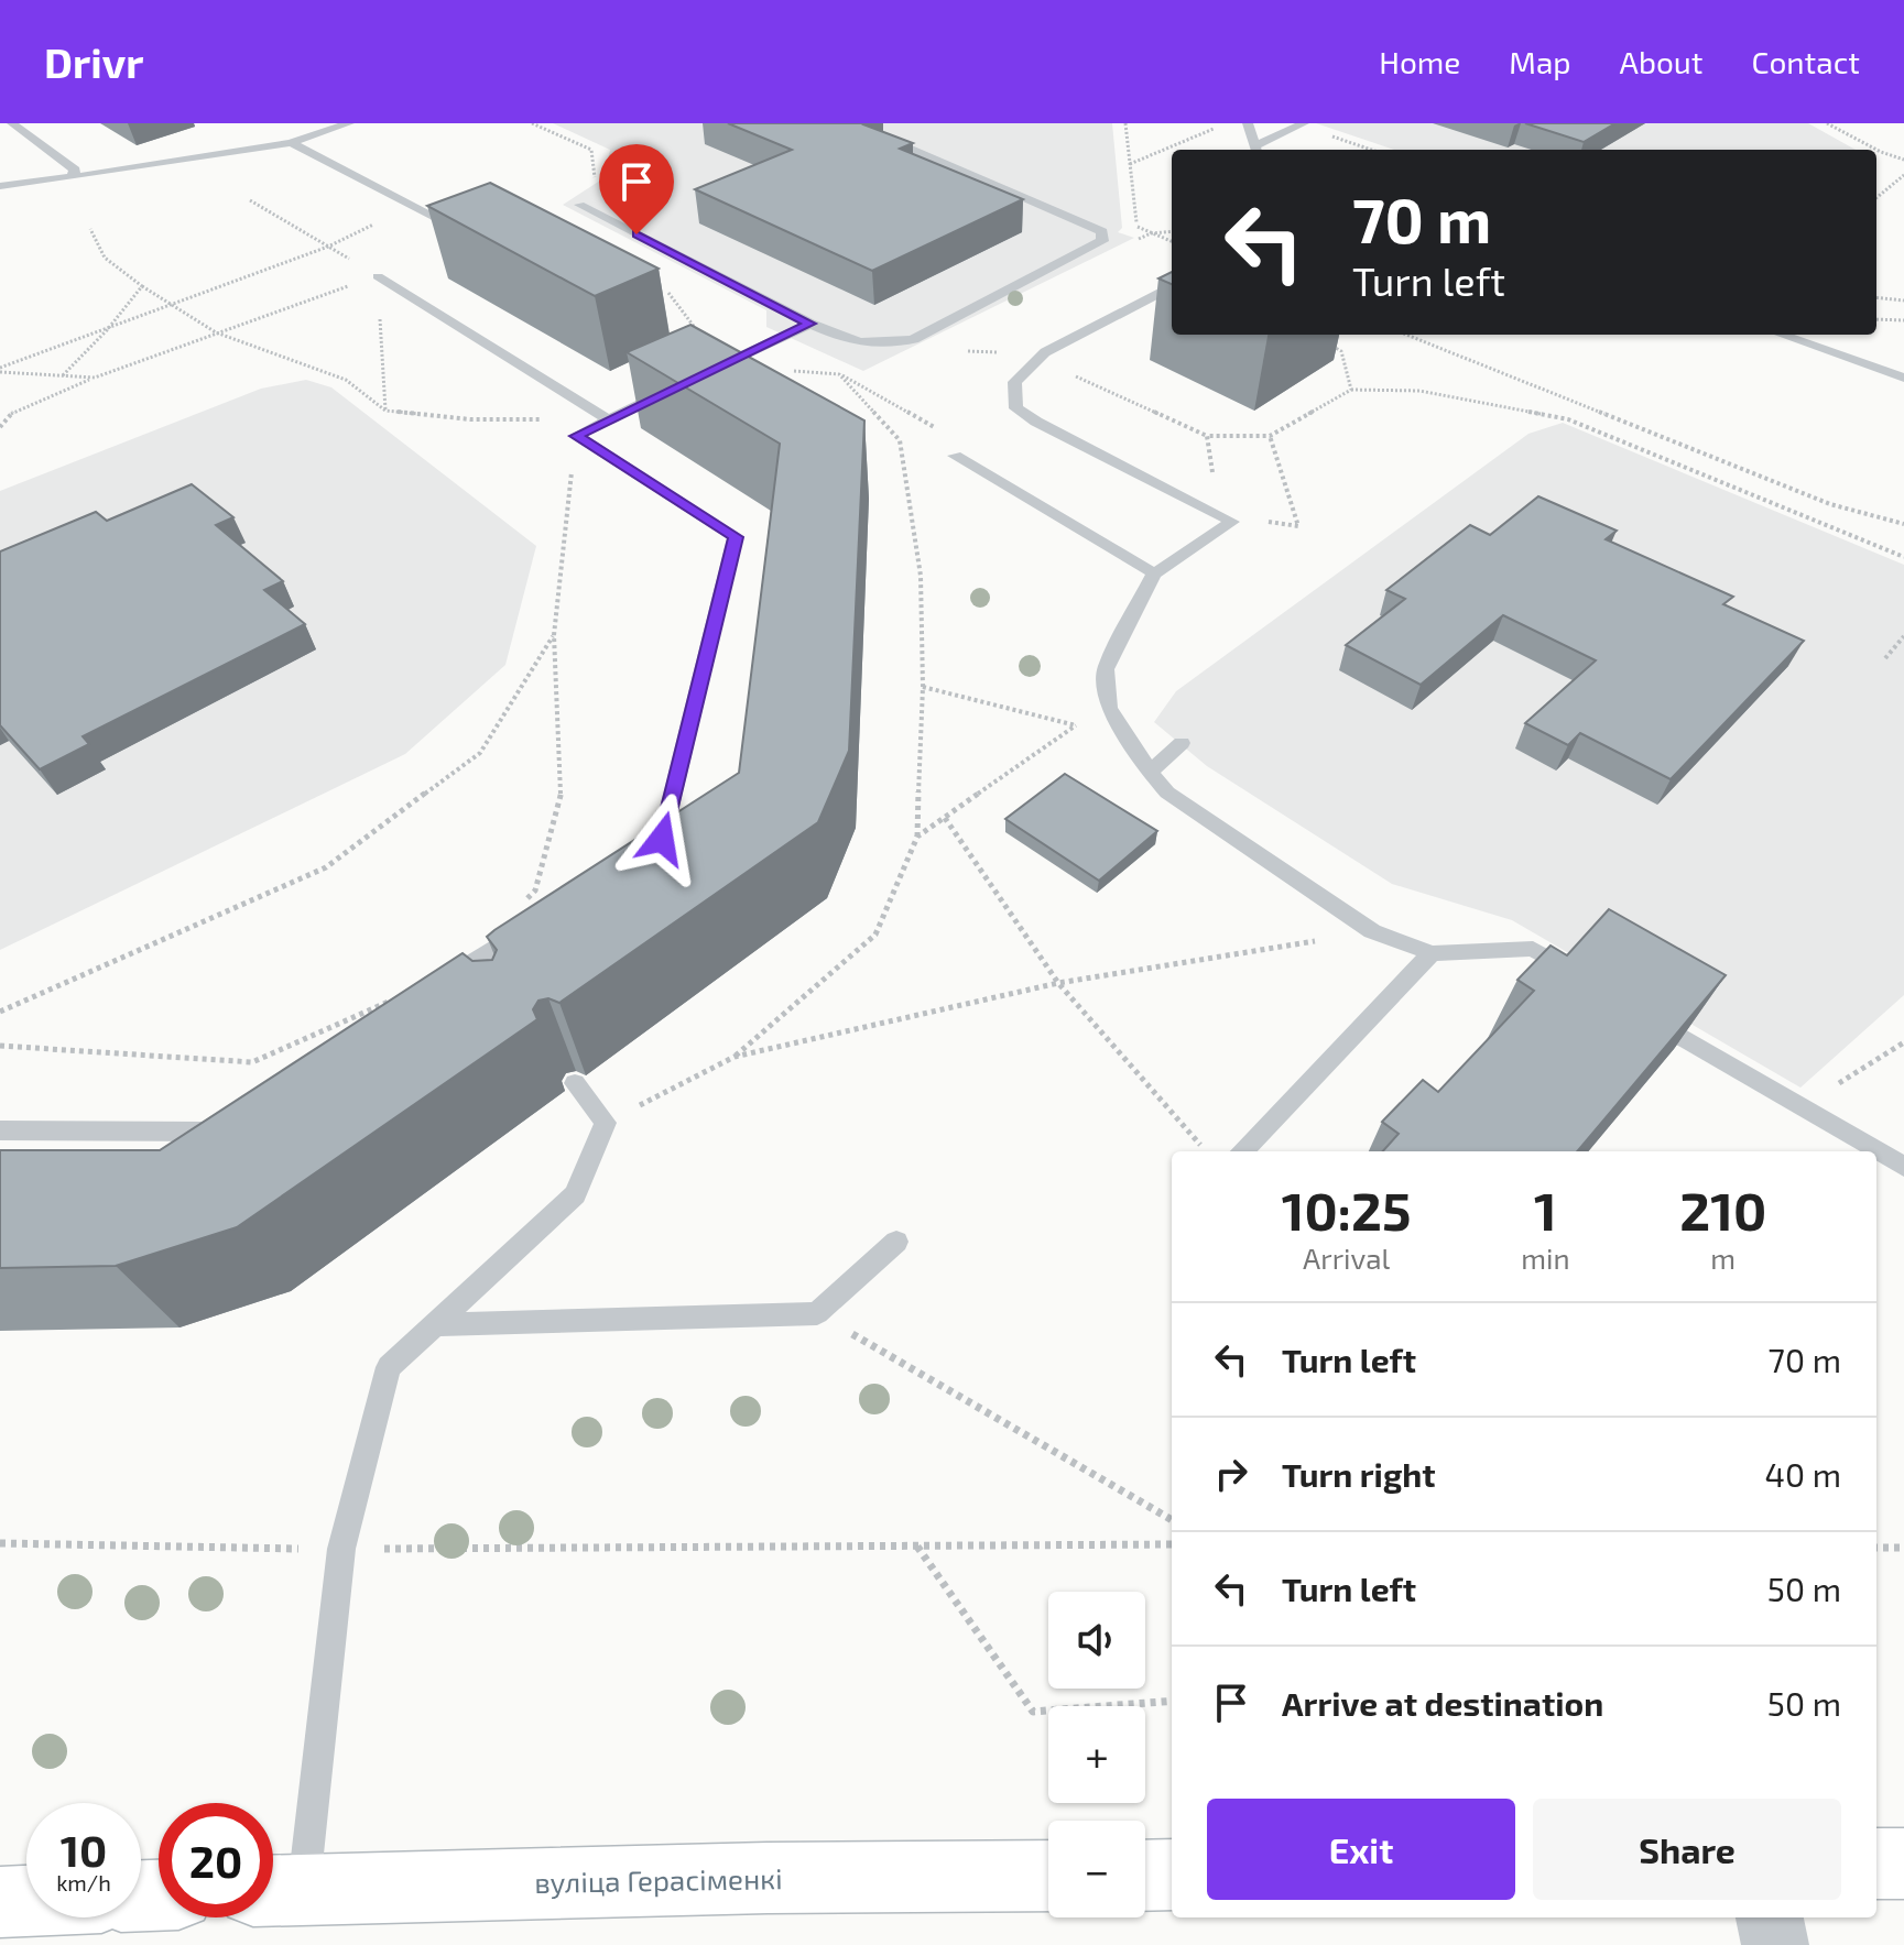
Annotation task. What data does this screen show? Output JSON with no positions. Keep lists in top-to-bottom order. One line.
{"streets":{"street":["вуліца Герасіменкі"]},"page":{"header":"Drivr","nav":["Home","Map","About","Contact"],"turn":["70 m","Turn left"],"eta":["10:25","Arrival","1","min","210","m"],"list":[{"name":"Turn left","value":"70 m"},{"name":"Turn right","value":"40 m"},{"name":"Turn left","value":"50 m"},{"name":"Arrive at destination","value":"50 m"}],"map_buttons":["+","−"],"buttons":["Exit","Share"],"speed":"10 km/h","limit":"20"}}
